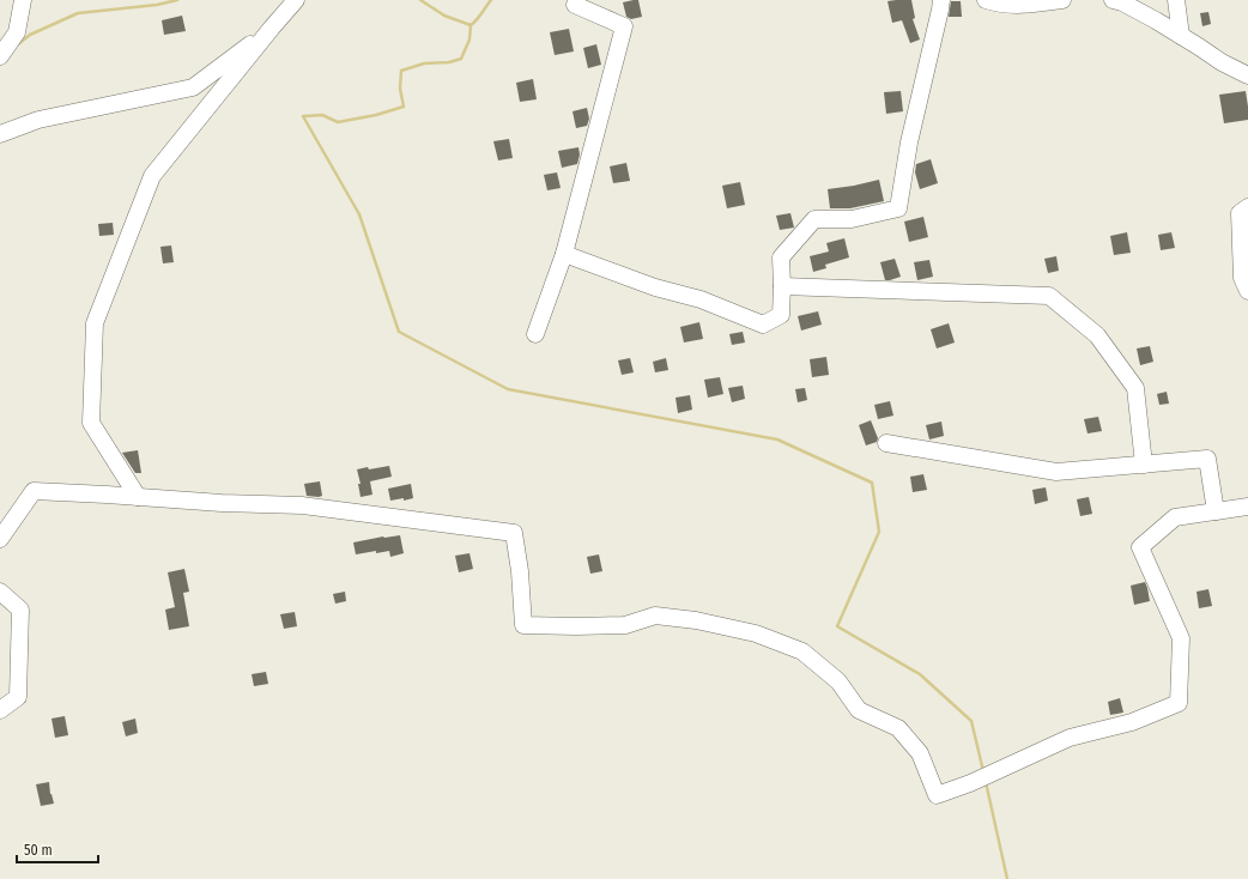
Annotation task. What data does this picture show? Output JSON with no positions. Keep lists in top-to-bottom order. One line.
{"scale_bar":"50 m"}
